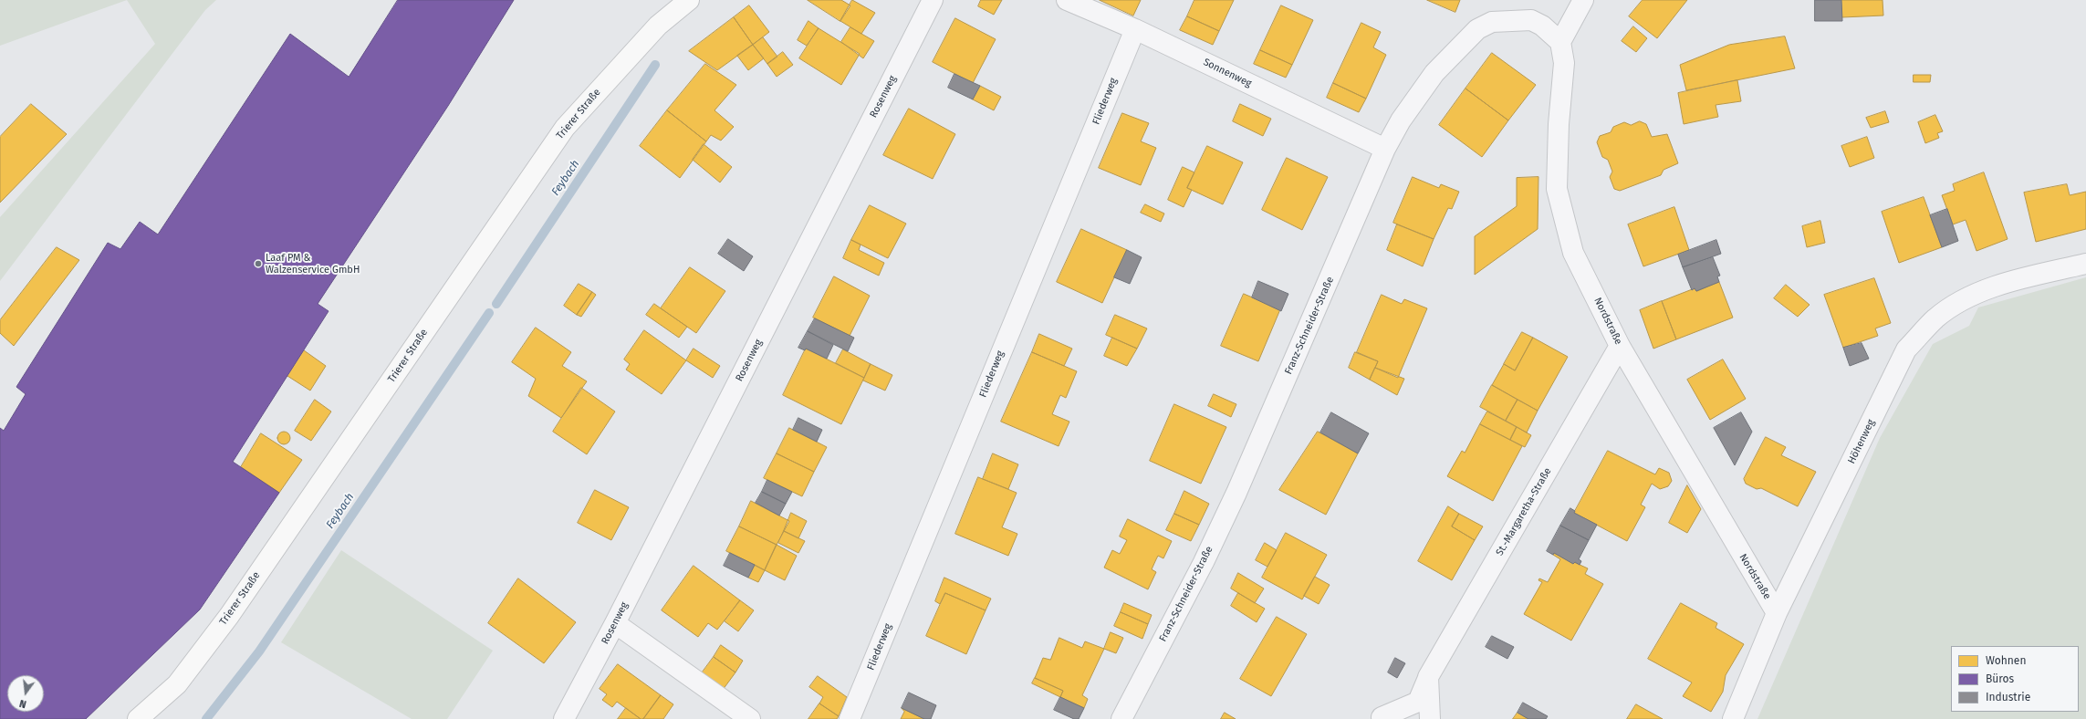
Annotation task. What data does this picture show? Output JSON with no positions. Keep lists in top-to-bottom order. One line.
{"streets":{"main road":["Trierer Straße"],"street":["Sonnenweg","Rosenweg","Fliederweg","Nordstraße","Franz-Schneider-Straße","Höhenweg","St.-Margaretha-Straße"]},"crossings":[["Sonnenweg","Fliederweg"],["Sonnenweg","Franz-Schneider-Straße"],["Nordstraße","Franz-Schneider-Straße"],["Nordstraße","Höhenweg"],["Nordstraße","St.-Margaretha-Straße"]],"water":["Feybach"],"places":["Laaf PM & Walzenservice GmbH"],"legend":["Wohnen","Büros","Industrie"],"north":"bottom"}
